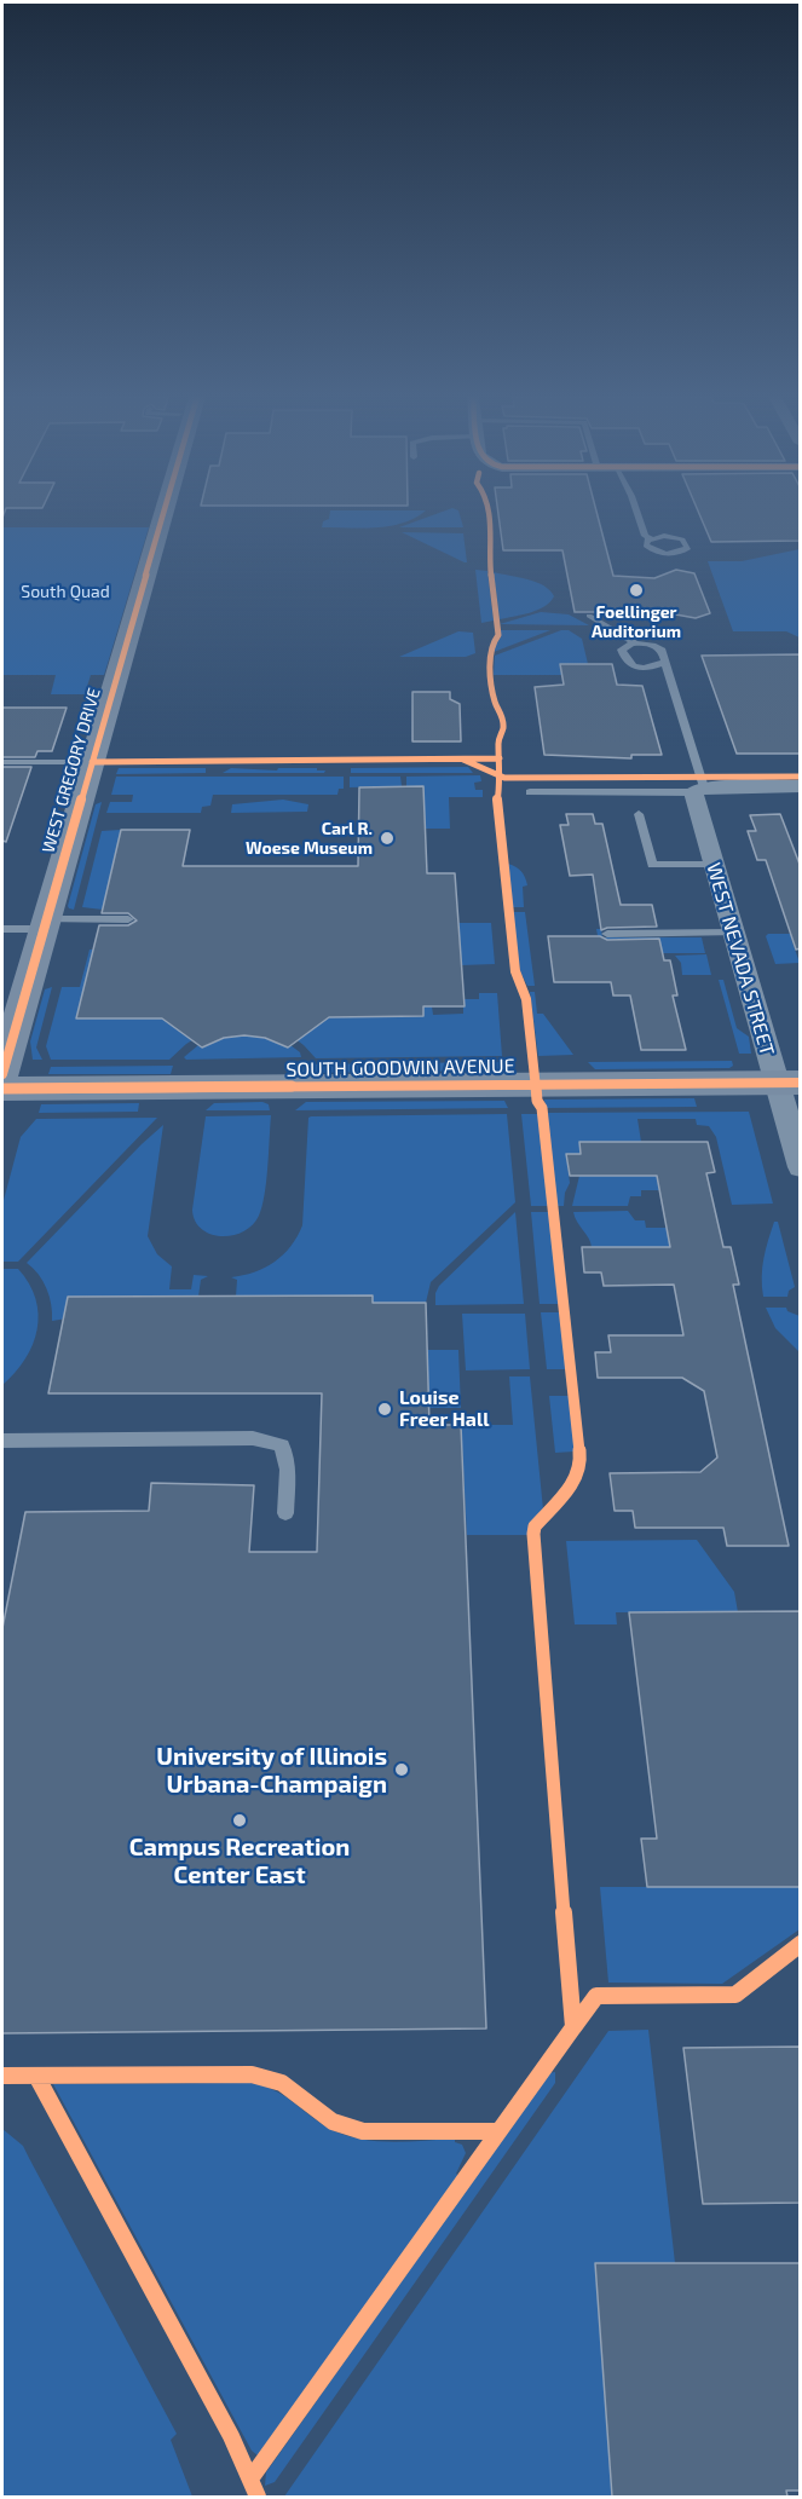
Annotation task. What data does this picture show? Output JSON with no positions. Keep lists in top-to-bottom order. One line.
{"streets":{"street":["WEST GREGORY DRIVE","WEST NEVADA STREET","SOUTH GOODWIN AVENUE"]},"crossings":[["WEST NEVADA STREET","SOUTH GOODWIN AVENUE"]],"parks":["South Quad"],"places":["Foellinger Auditorium","Carl R. Woese Museum","Louise Freer Hall","University of Illinois Urbana-Champaign","Campus Recreation Center East"]}
